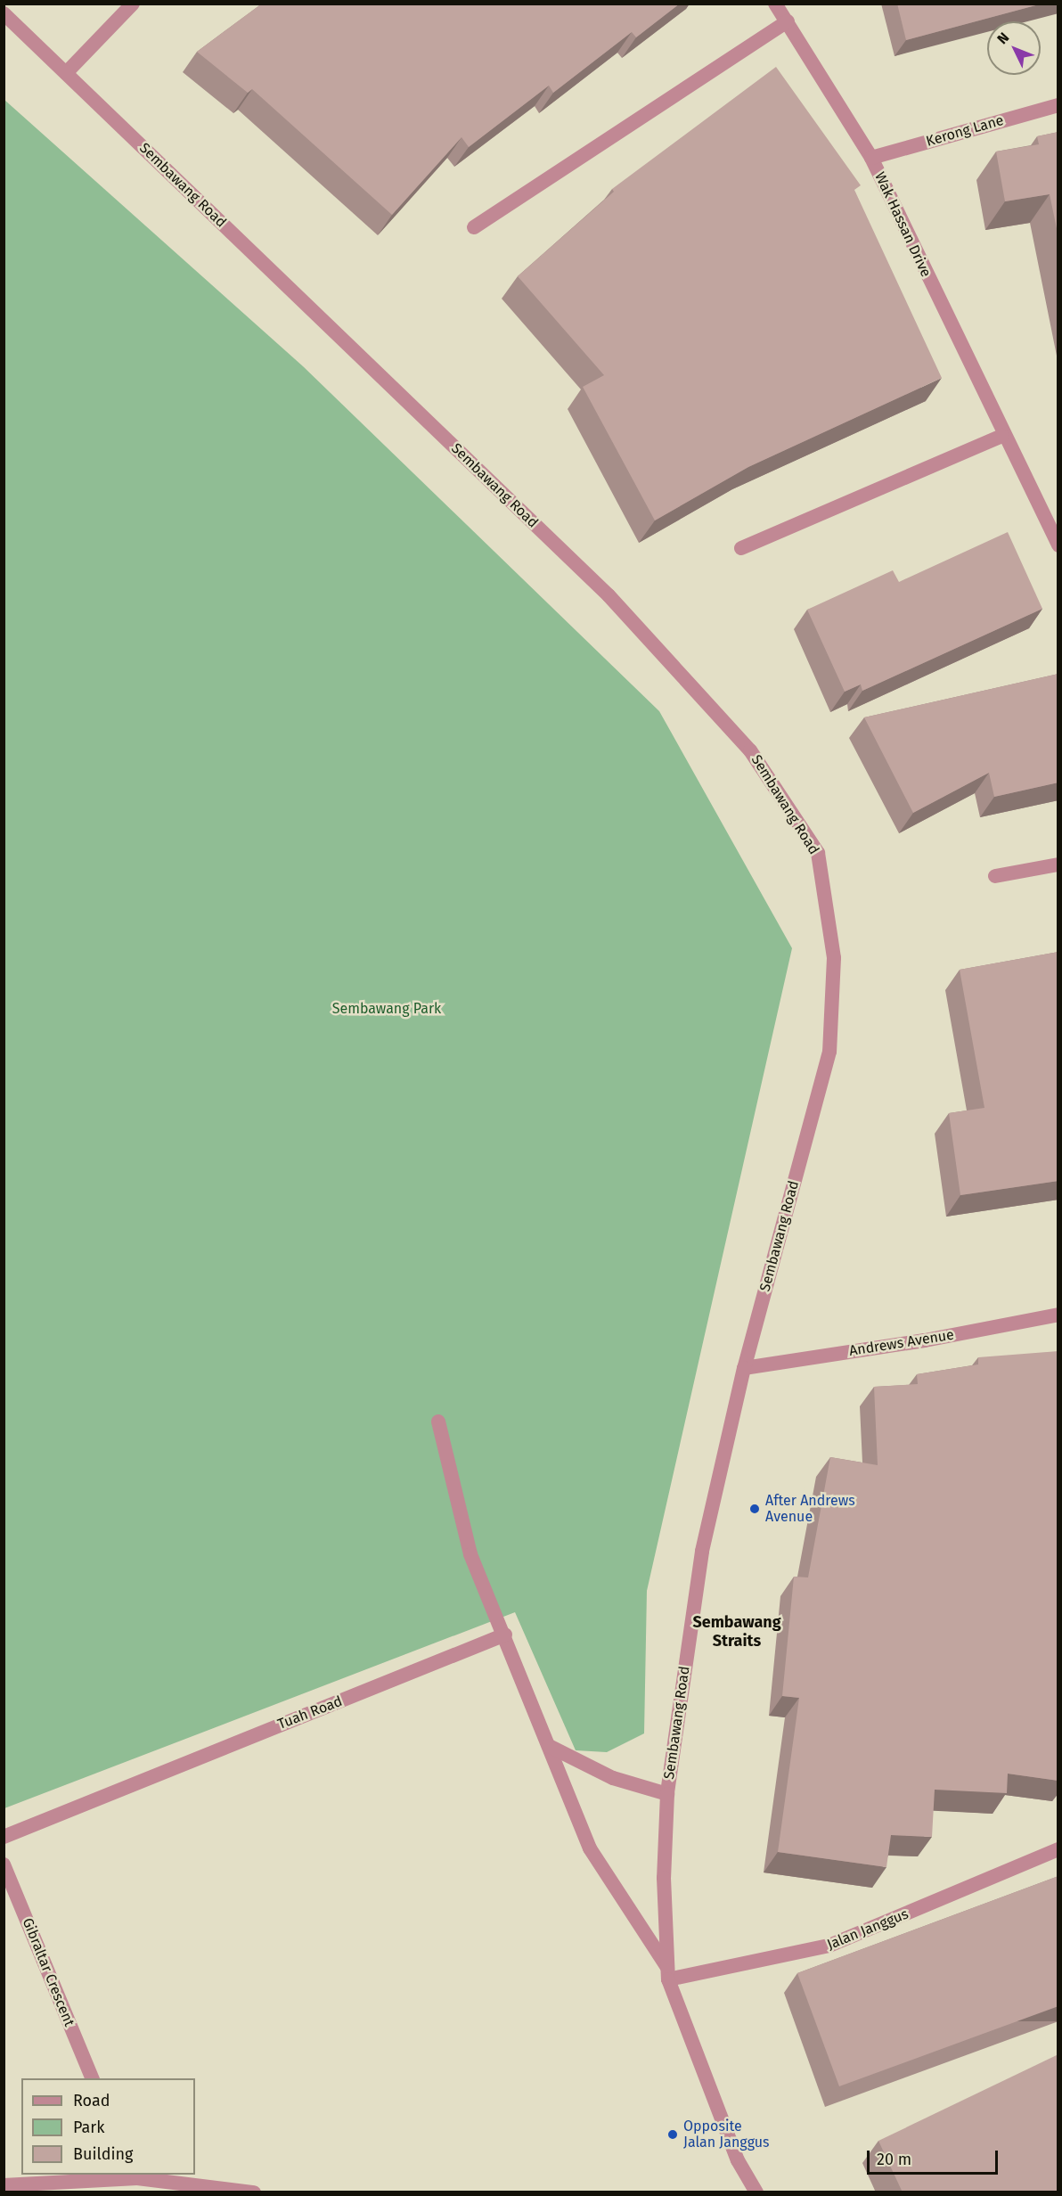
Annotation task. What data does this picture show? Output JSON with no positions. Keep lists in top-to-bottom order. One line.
{"streets":{"street":["Kerong Lane","Sembawang Road","Wak Hassan Drive","Andrews Avenue","Tuah Road","Jalan Janggus","Gibraltar Crescent"]},"crossings":[["Kerong Lane","Wak Hassan Drive"],["Sembawang Road","Andrews Avenue"],["Sembawang Road","Jalan Janggus"]],"districts":["Sembawang Straits"],"parks":["Sembawang Park"],"places":["After Andrews Avenue","Opposite Jalan Janggus"],"legend":["Road","Park","Building"],"scale_bar":"20 m","north":"top left"}
